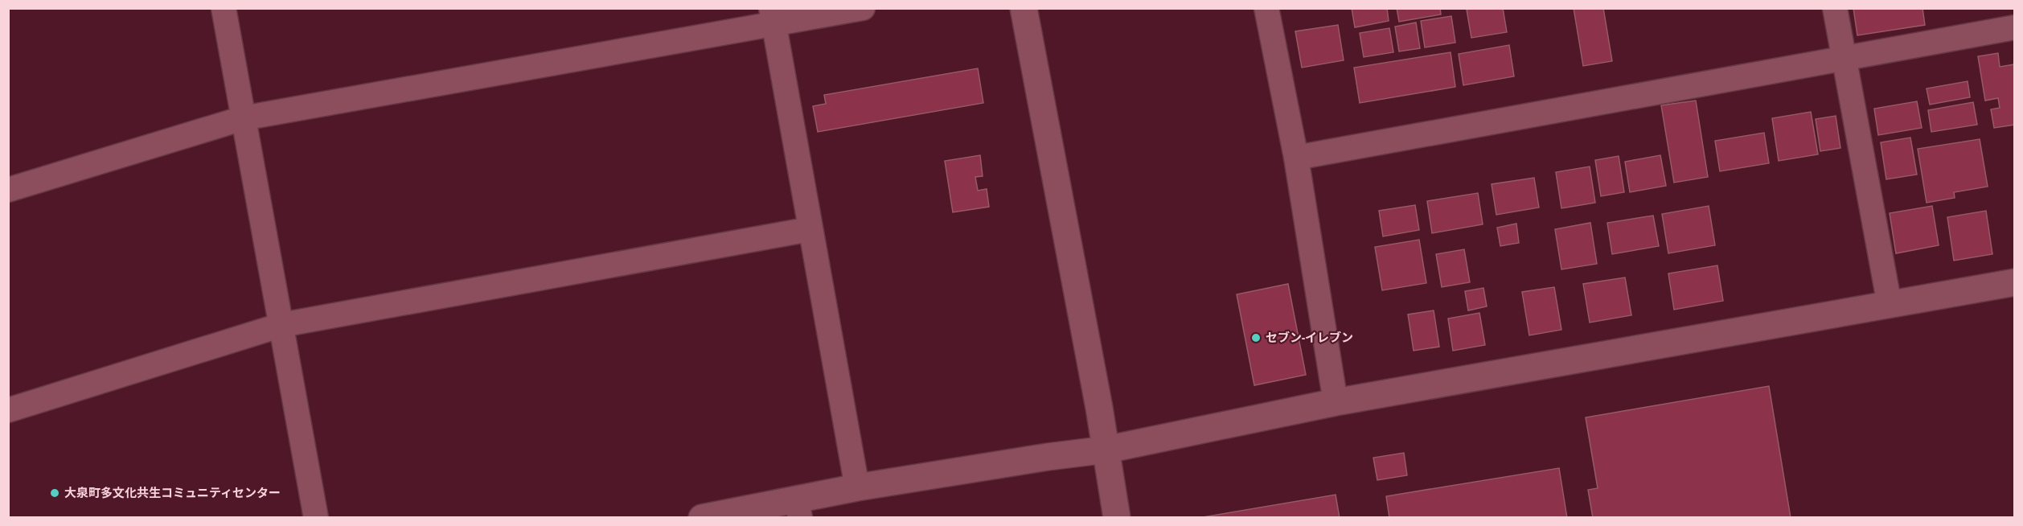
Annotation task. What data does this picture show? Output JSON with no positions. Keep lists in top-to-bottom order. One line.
{"places":["セブン-イレブン","大泉町多文化共生コミュニティセンター"]}
